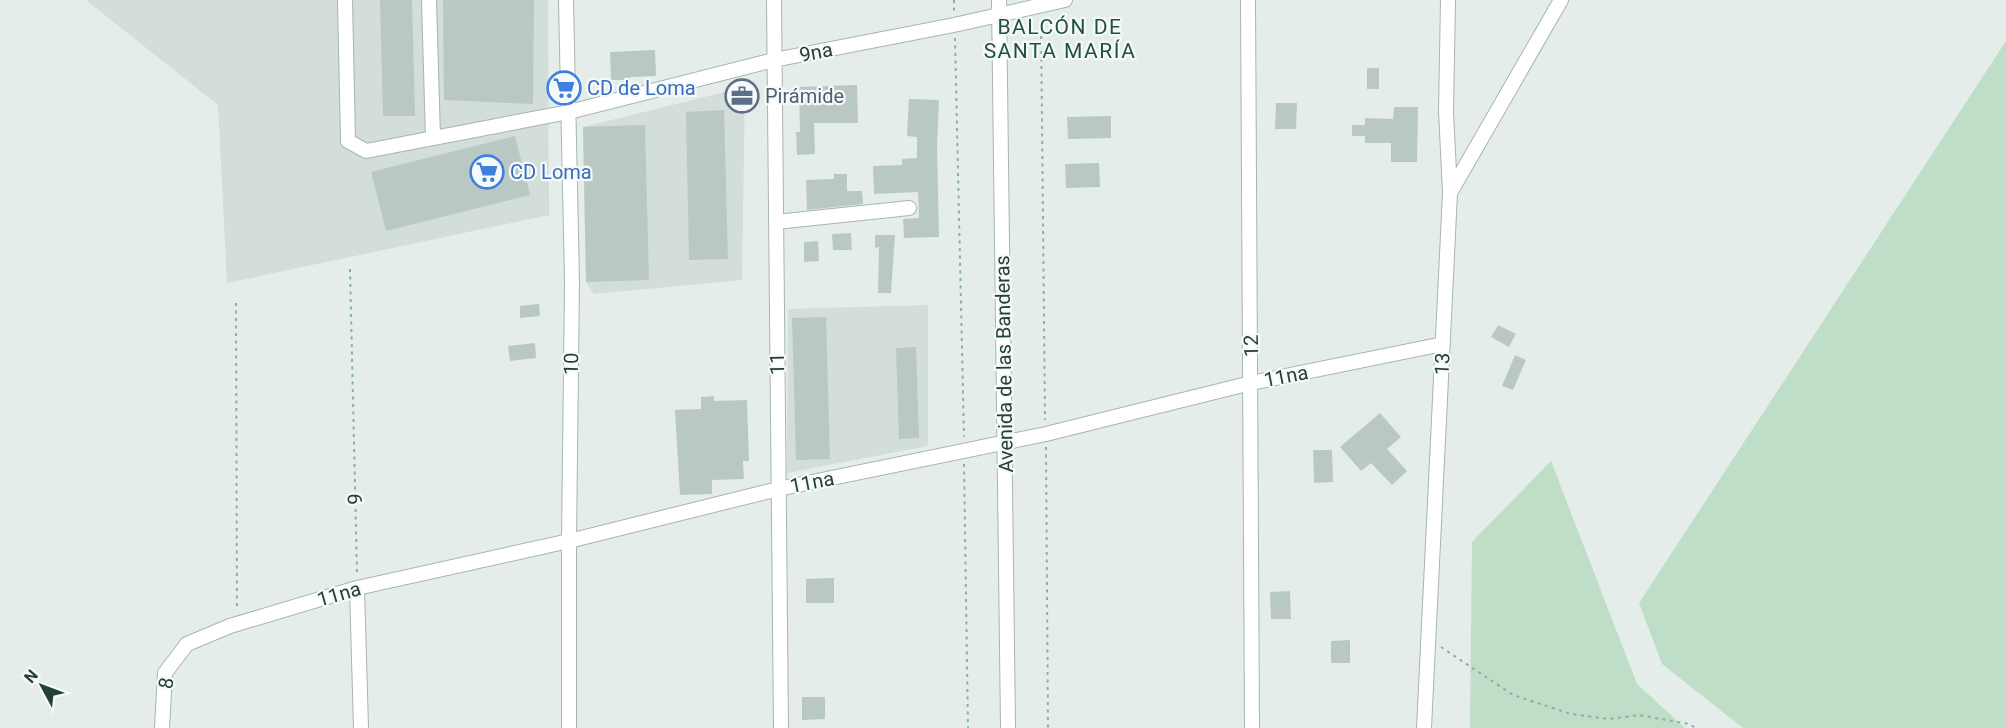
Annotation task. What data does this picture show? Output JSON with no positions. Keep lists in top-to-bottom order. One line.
{"streets":{"street":["9na","12","10","11","Avenida de las Banderas","13","11na","8"],"path":["9"]},"crossings":[["9na","10"],["9na","11"],["9na","Avenida de las Banderas"],["12","11na"],["10","11na"],["11","11na"],["Avenida de las Banderas","11na"],["13","11na"],["11na","9"],["11na","8"]],"districts":["BALCÓN DE SANTA MARÍA"],"places":{"supermarket":["CD de Loma","CD Loma"],"office":["Pirámide"]},"north":"top left"}
